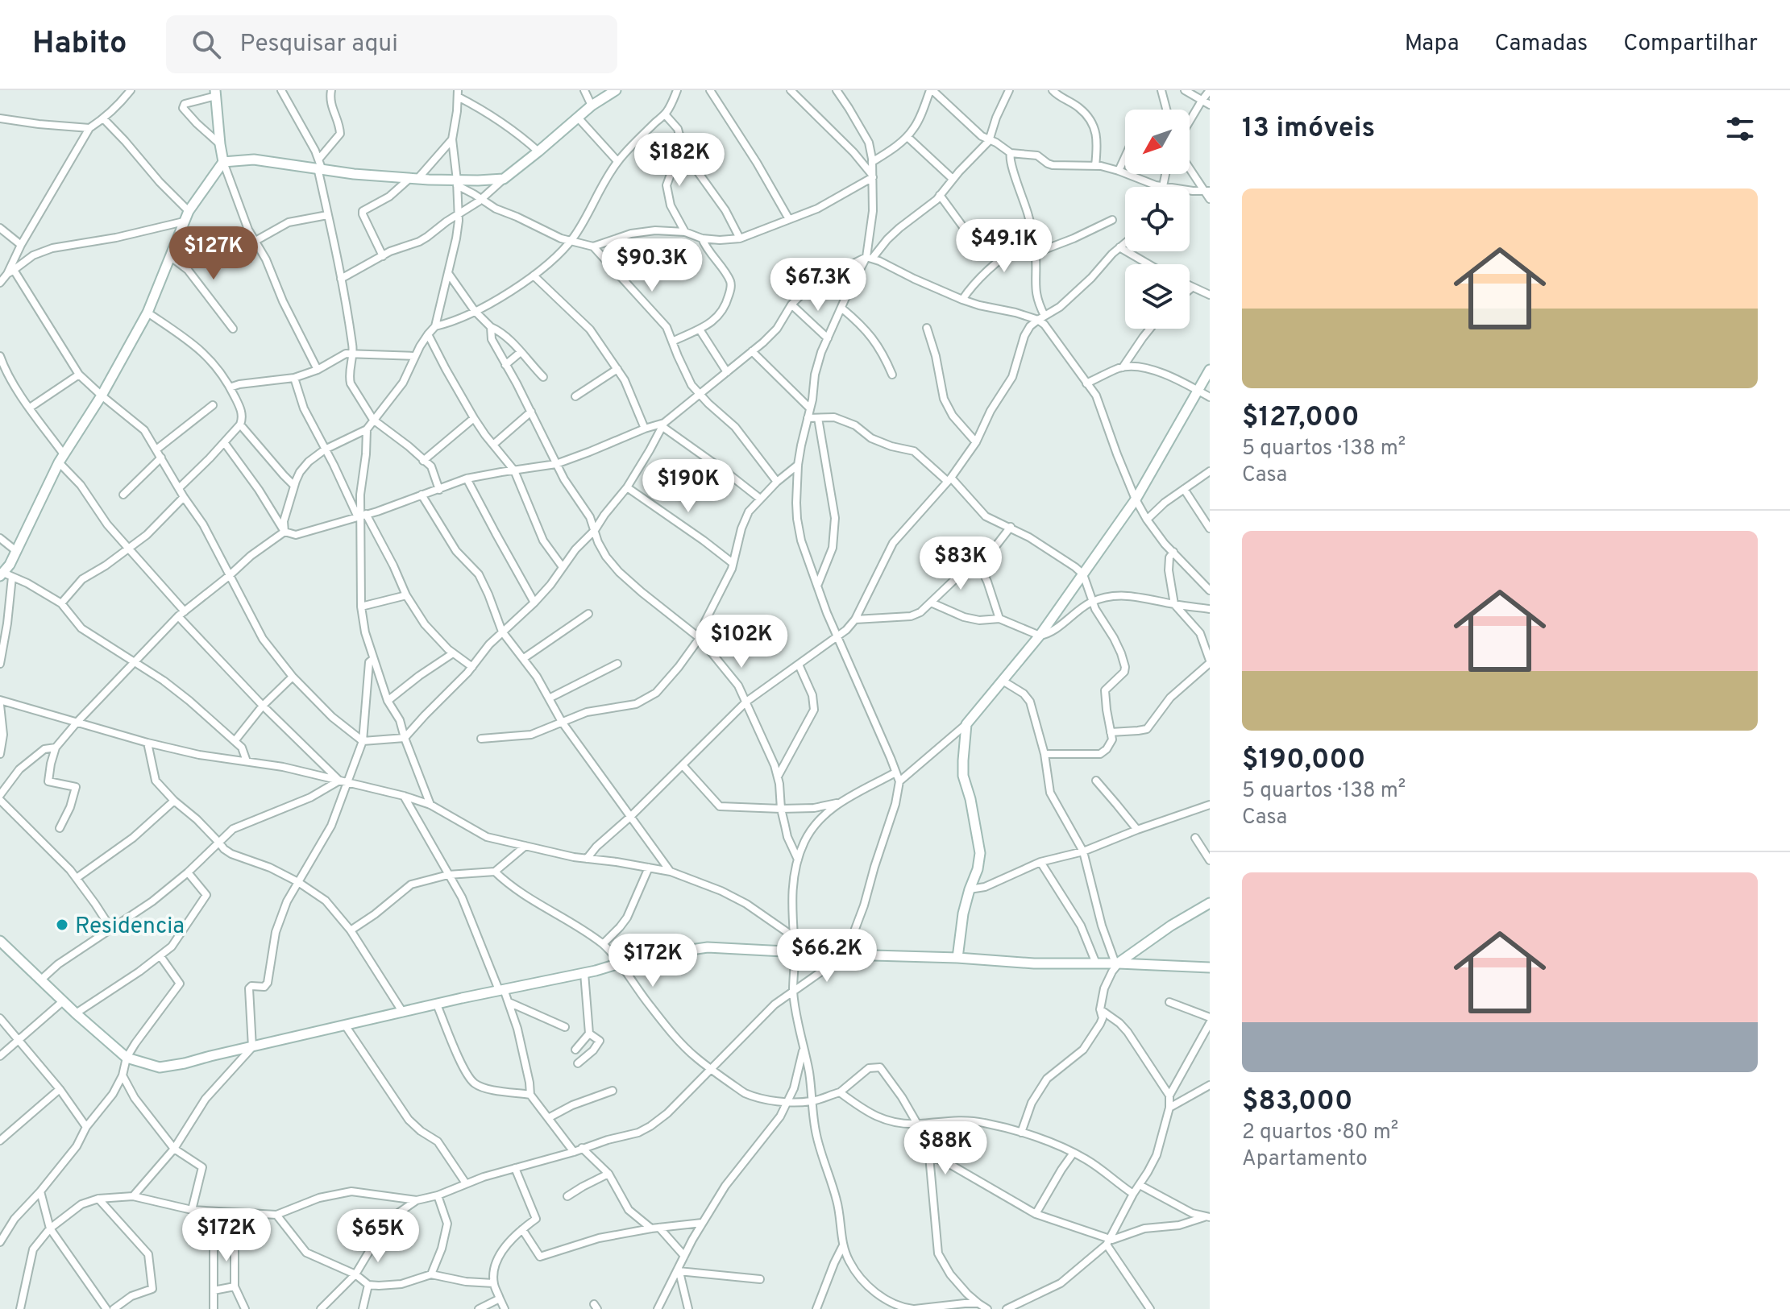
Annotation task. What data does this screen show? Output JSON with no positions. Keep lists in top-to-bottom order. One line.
{"places":["Residencia"],"north":"bottom left","page":{"header":"Habito","search":"Pesquisar aqui","nav":["Mapa","Camadas","Compartilhar"],"heading":"13 imóveis","price":["$182K","$49.1K","$127K","$90.3K","$67.3K","$190K","$83K","$102K","$66.2K","$172K","$88K","$172K","$65K"],"list":[{"name":"$127,000","note":"5 quartos · 138 m² · Casa"},{"name":"$190,000","note":"5 quartos · 138 m² · Casa"},{"name":"$83,000","note":"2 quartos · 80 m² · Apartamento"}]}}
